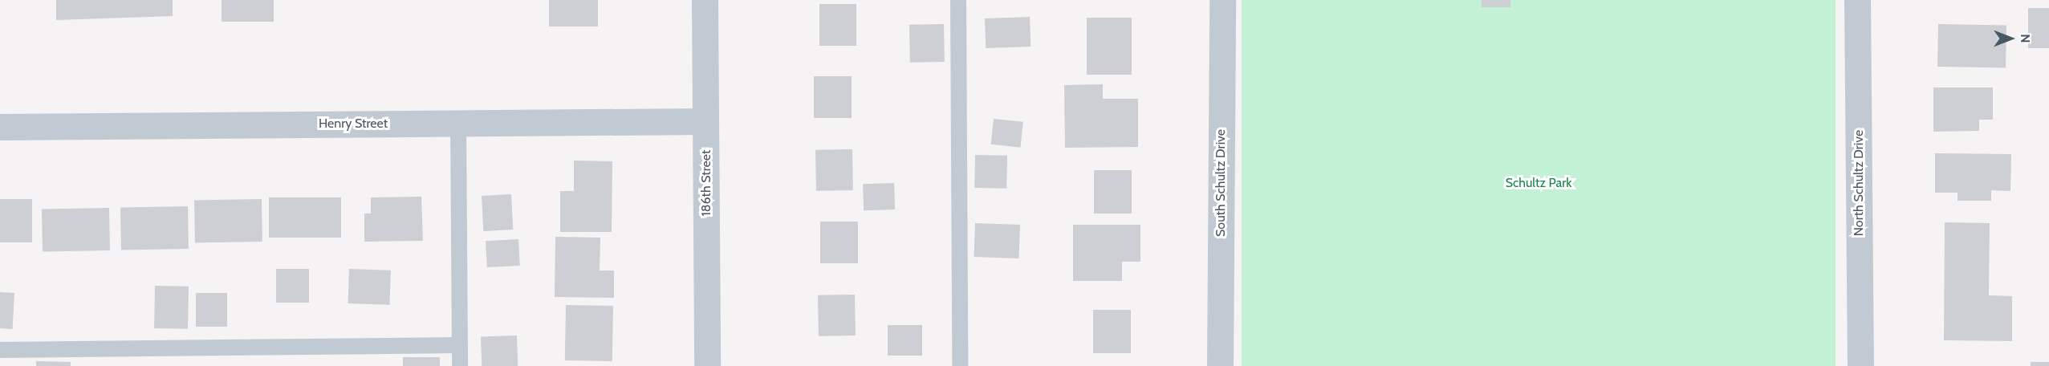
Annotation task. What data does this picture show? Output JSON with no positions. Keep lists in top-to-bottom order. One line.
{"streets":{"street":["Henry Street","186th Street","South Schultz Drive","North Schultz Drive"]},"crossings":[["Henry Street","186th Street"]],"parks":["Schultz Park"],"north":"right"}
